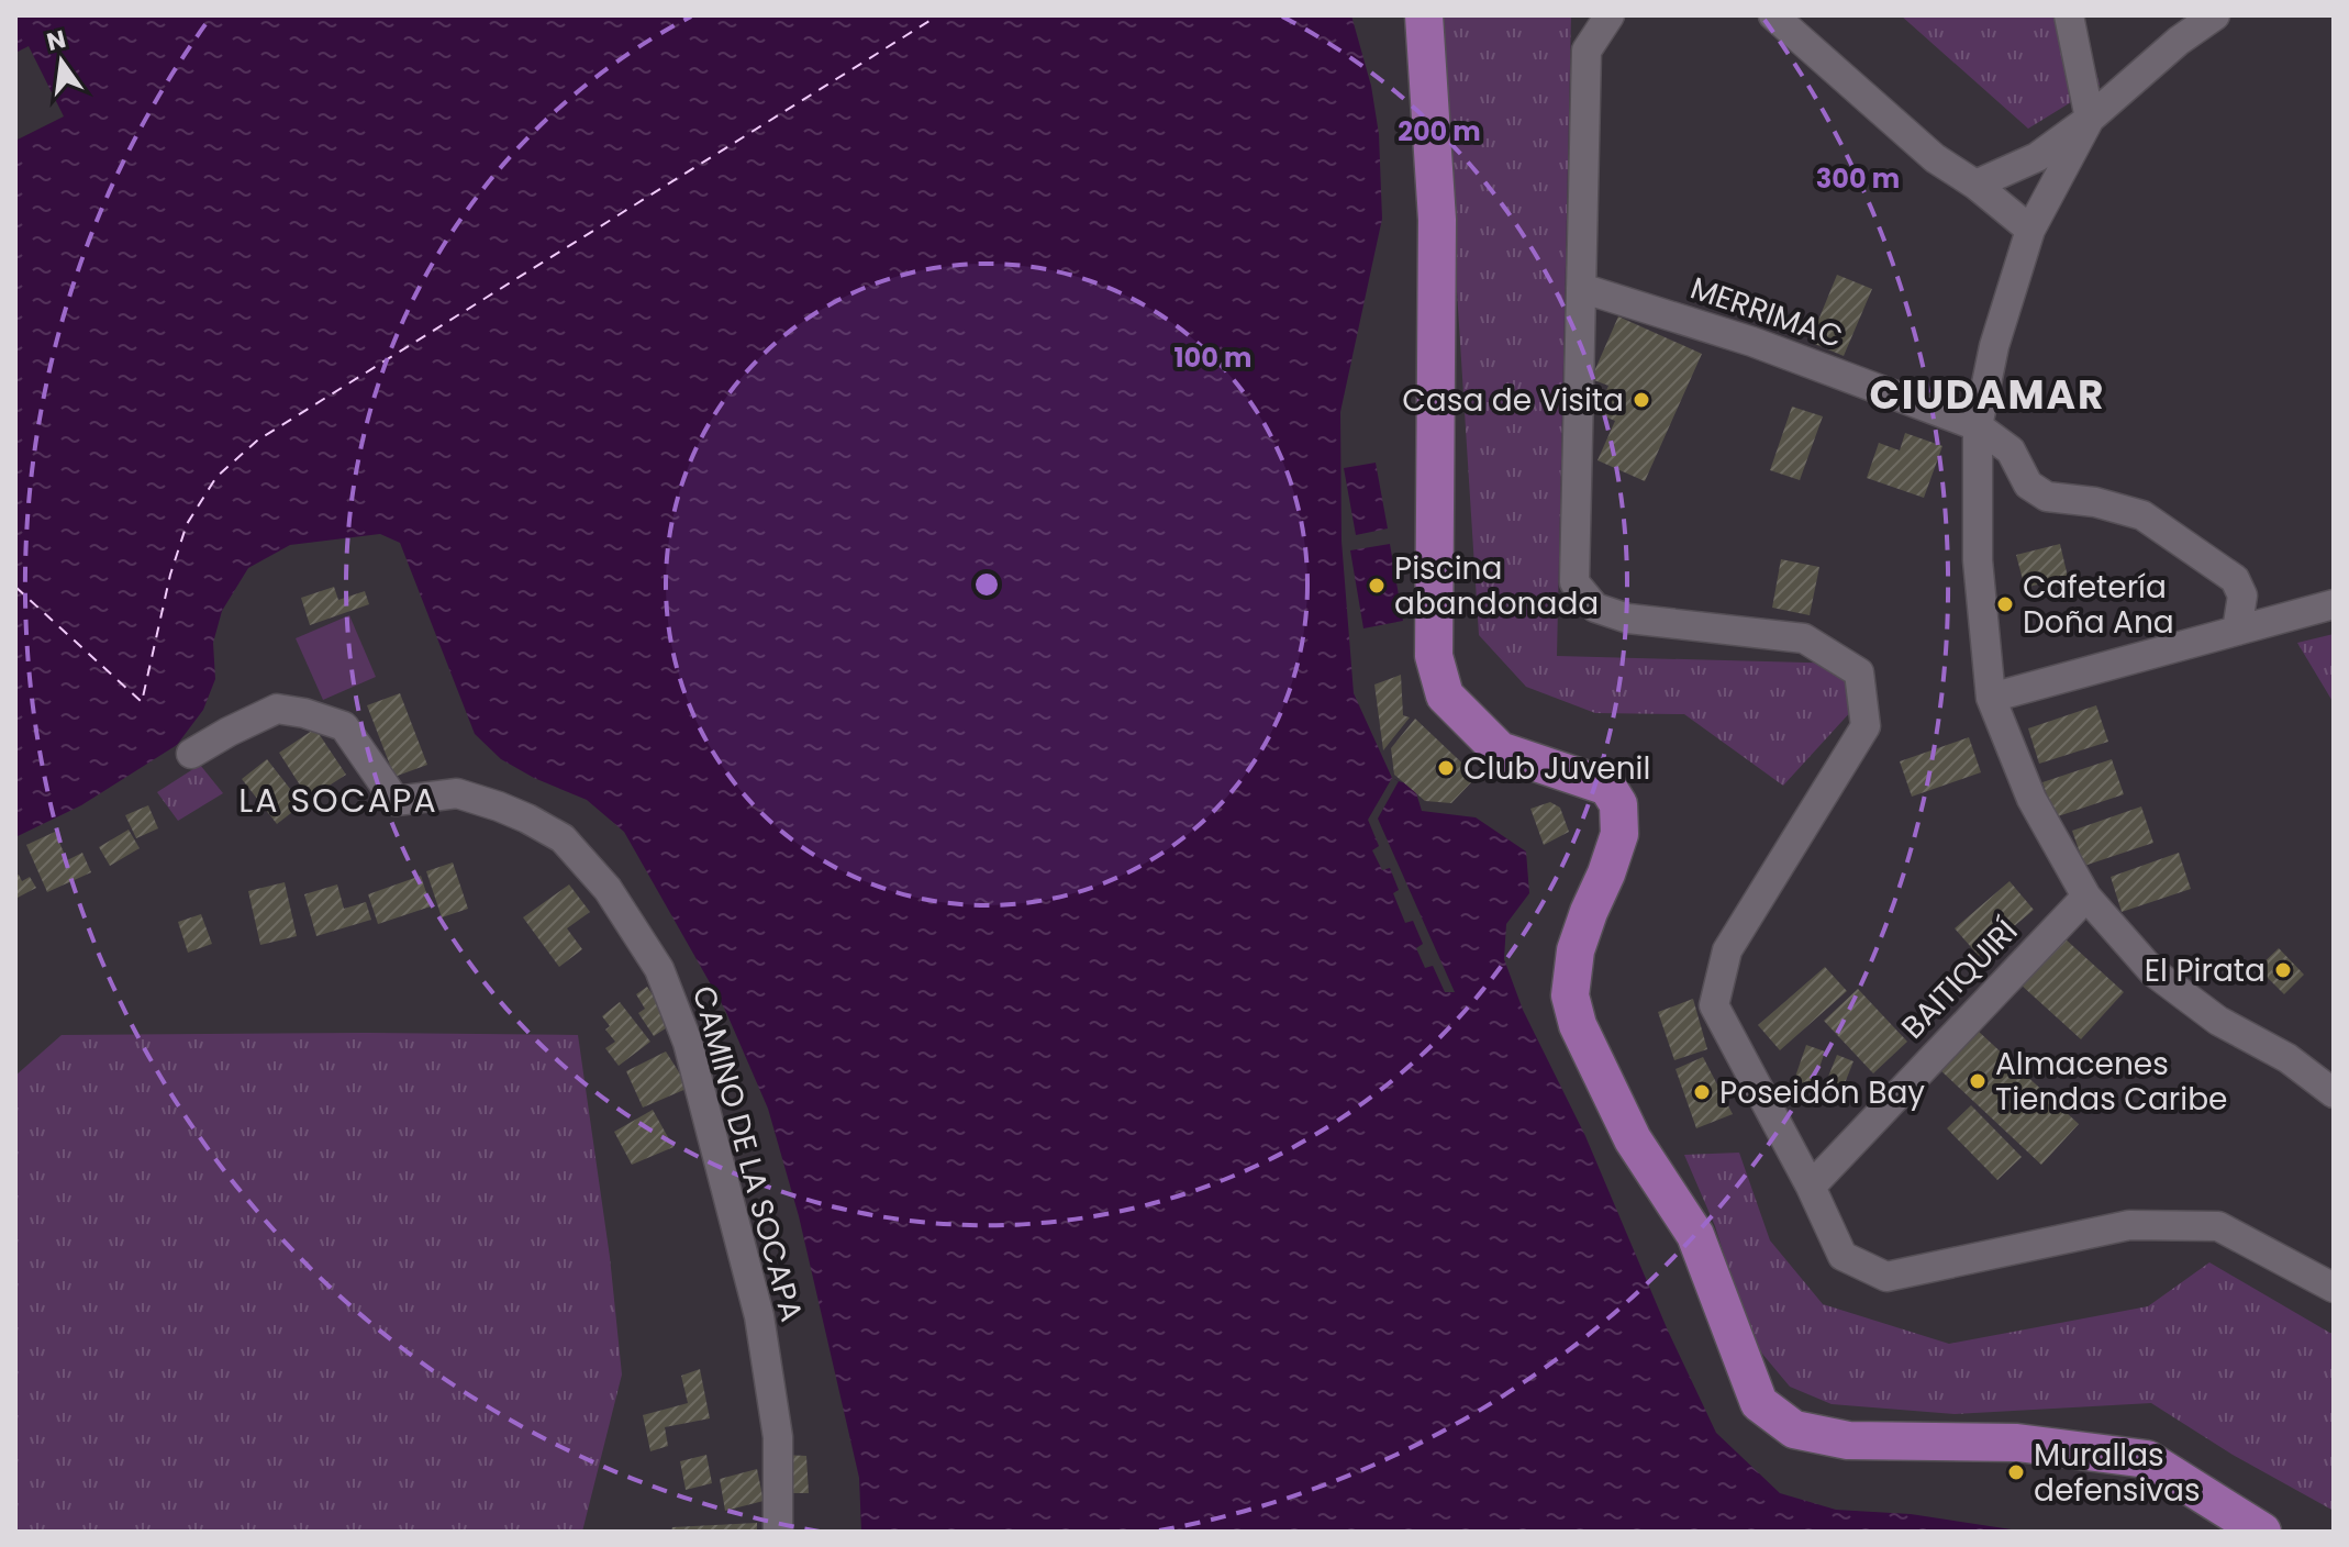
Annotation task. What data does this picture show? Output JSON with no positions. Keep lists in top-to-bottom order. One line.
{"streets":{"street":["MERRIMAC","BAITIQUIRÍ","CAMINO DE LA SOCAPA"]},"districts":["CIUDAMAR","LA SOCAPA"],"places":["Casa de Visita","Piscina abandonada","Cafetería Doña Ana","Club Juvenil","El Pirata","Almacenes Tiendas Caribe","Poseidón Bay","Murallas defensivas"],"north":"top","rings":["200 m","300 m","100 m"]}
